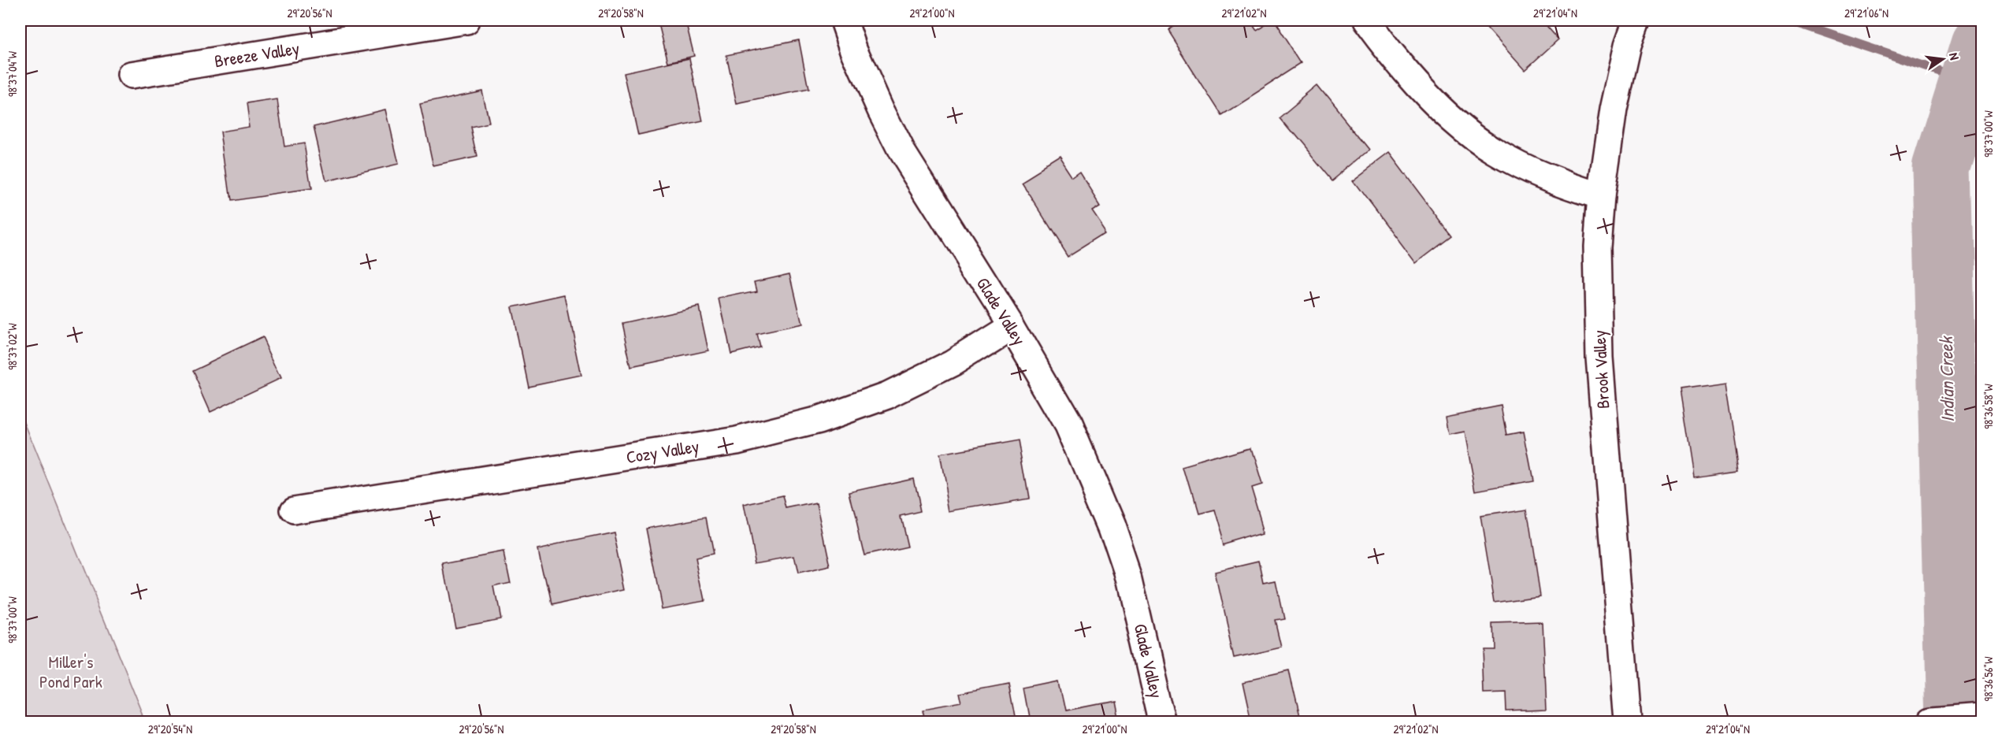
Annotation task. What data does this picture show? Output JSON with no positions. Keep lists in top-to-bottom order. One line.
{"streets":{"street":["Breeze Valley","Glade Valley","Brook Valley","Cozy Valley"]},"crossings":[["Glade Valley","Cozy Valley"]],"water":["Indian Creek"],"parks":["Miller's Pond Park"],"north":"right","coordinates":["29°20'56\"N","29°20'58\"N","29°21'00\"N","29°21'02\"N","29°21'04\"N","29°21'06\"N","98°37'04\"W","98°37'00\"W","98°37'02\"W","98°36'58\"W","98°36'56\"W","29°20'54\"N"]}
